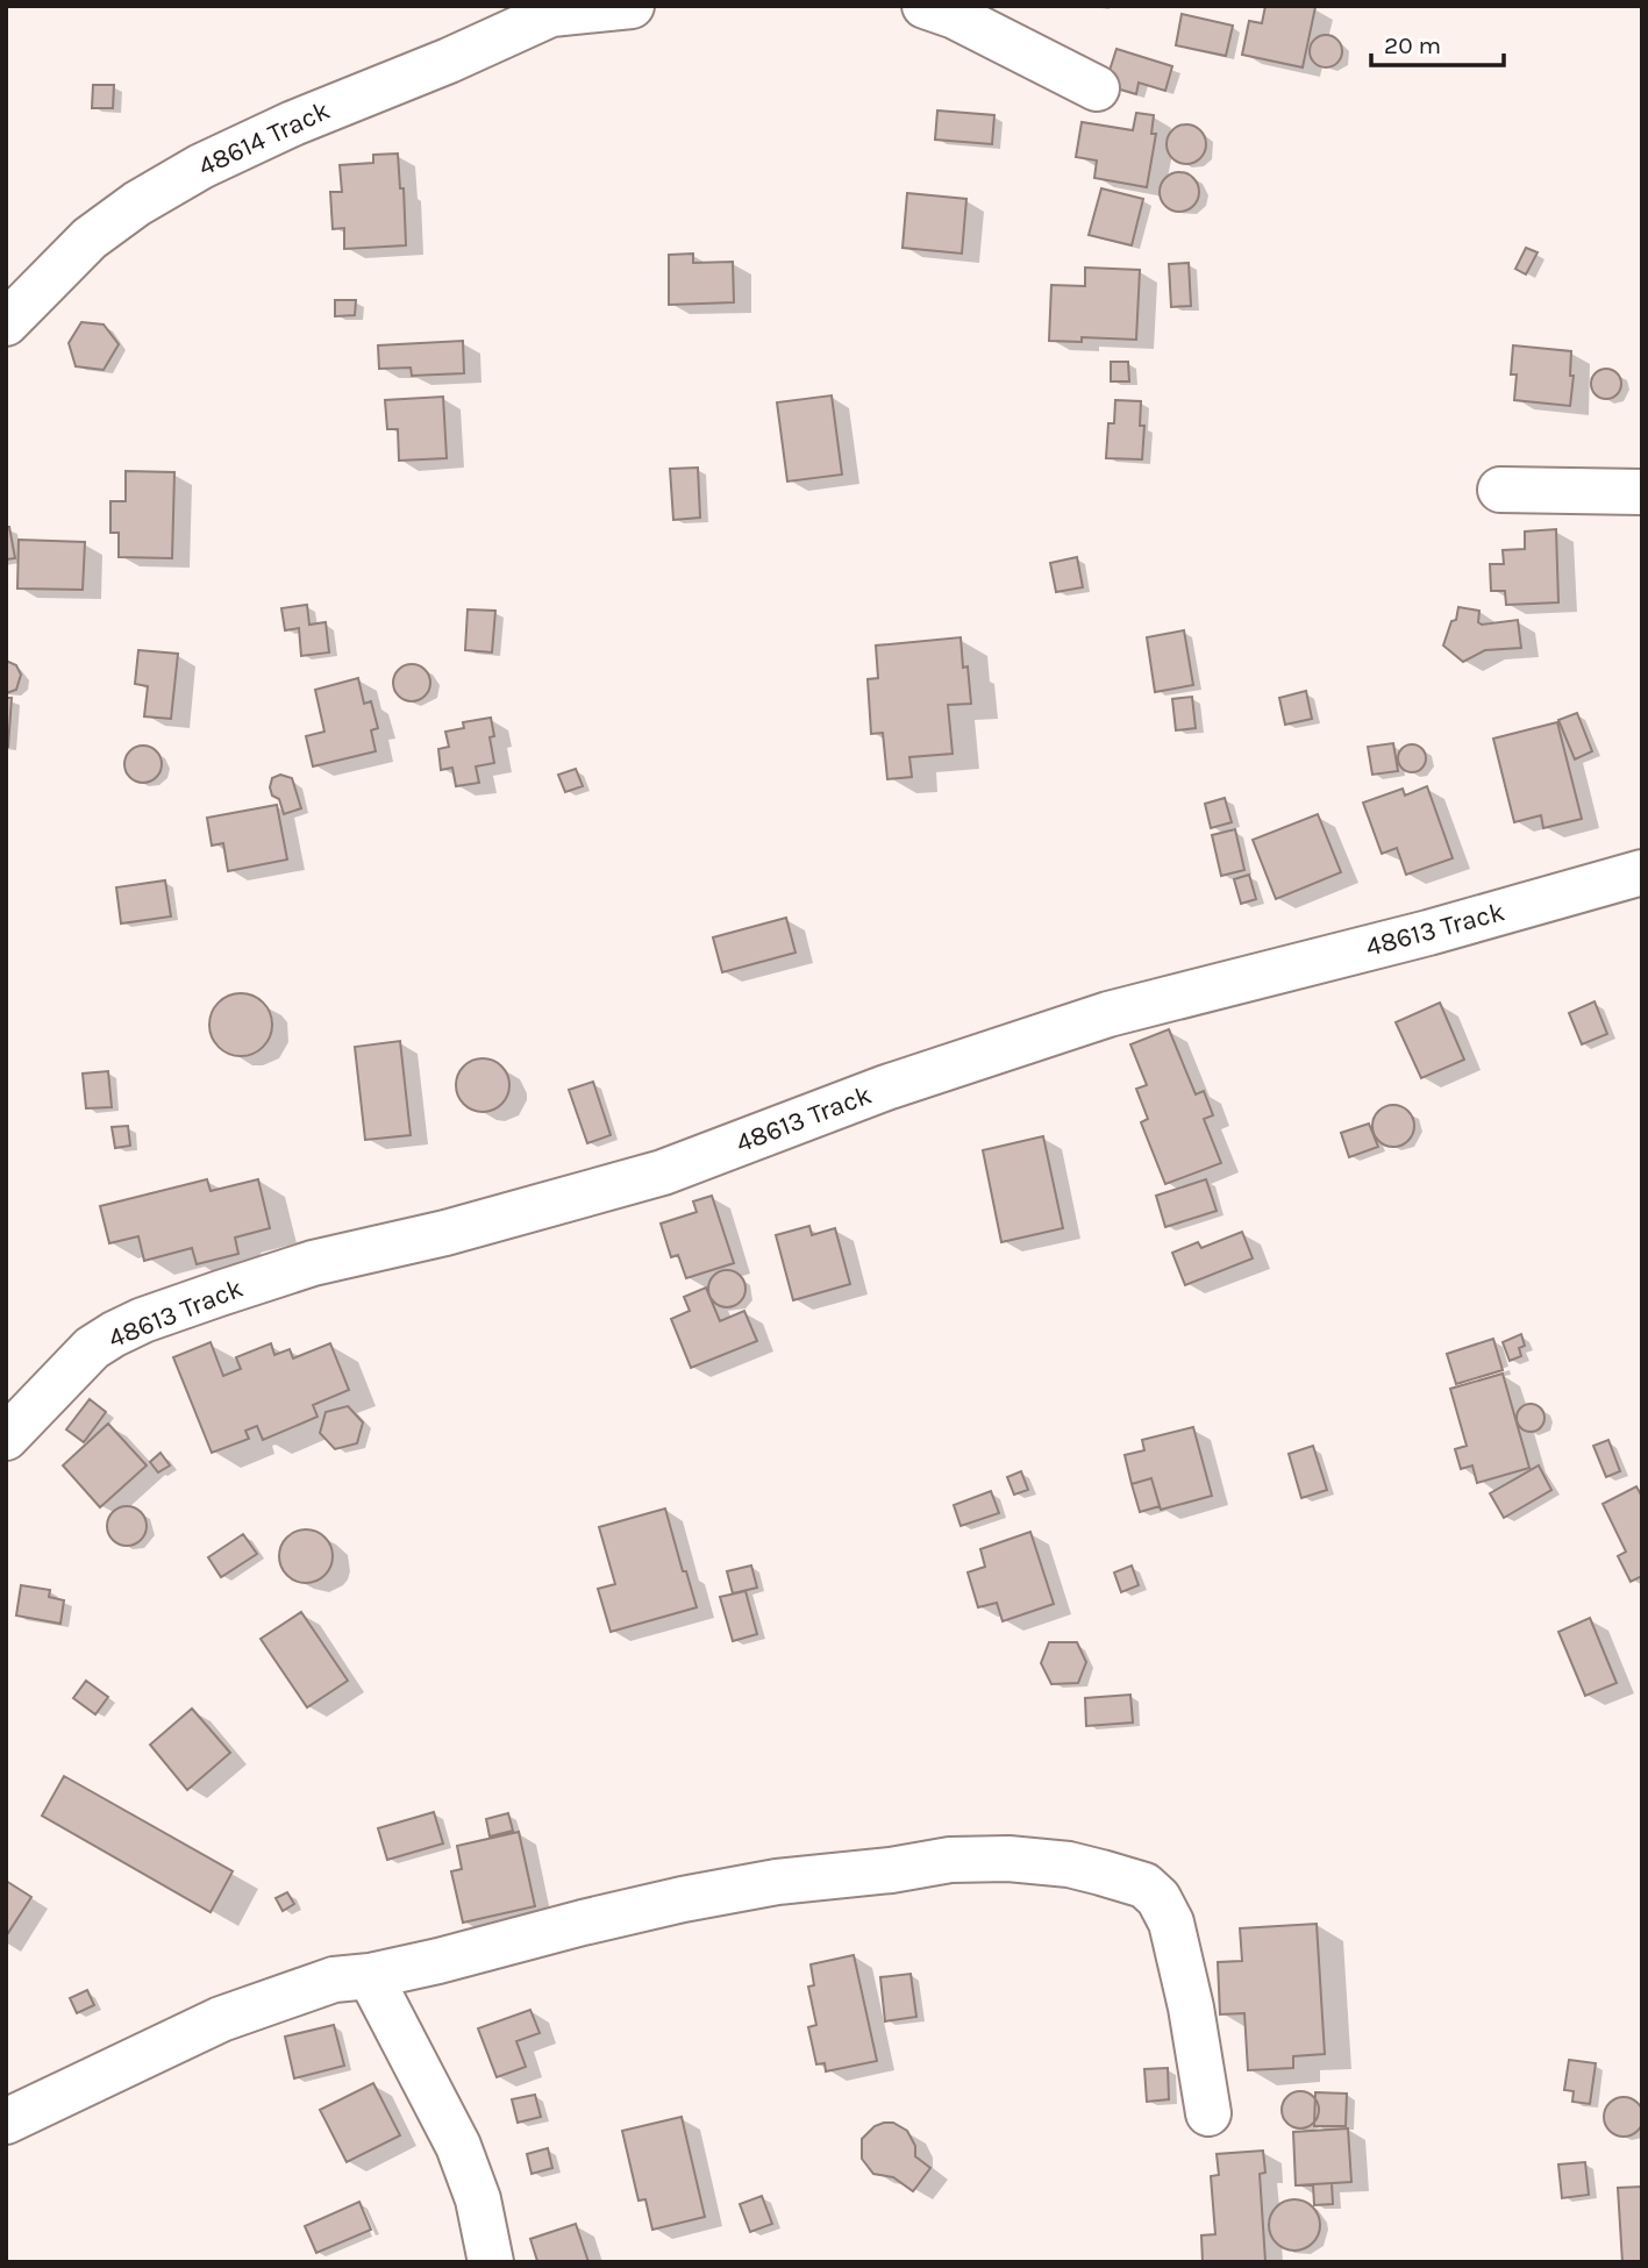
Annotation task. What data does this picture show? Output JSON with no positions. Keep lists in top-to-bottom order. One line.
{"streets":{"street":["48614 Track","48613 Track"]},"scale_bar":"20 m"}
